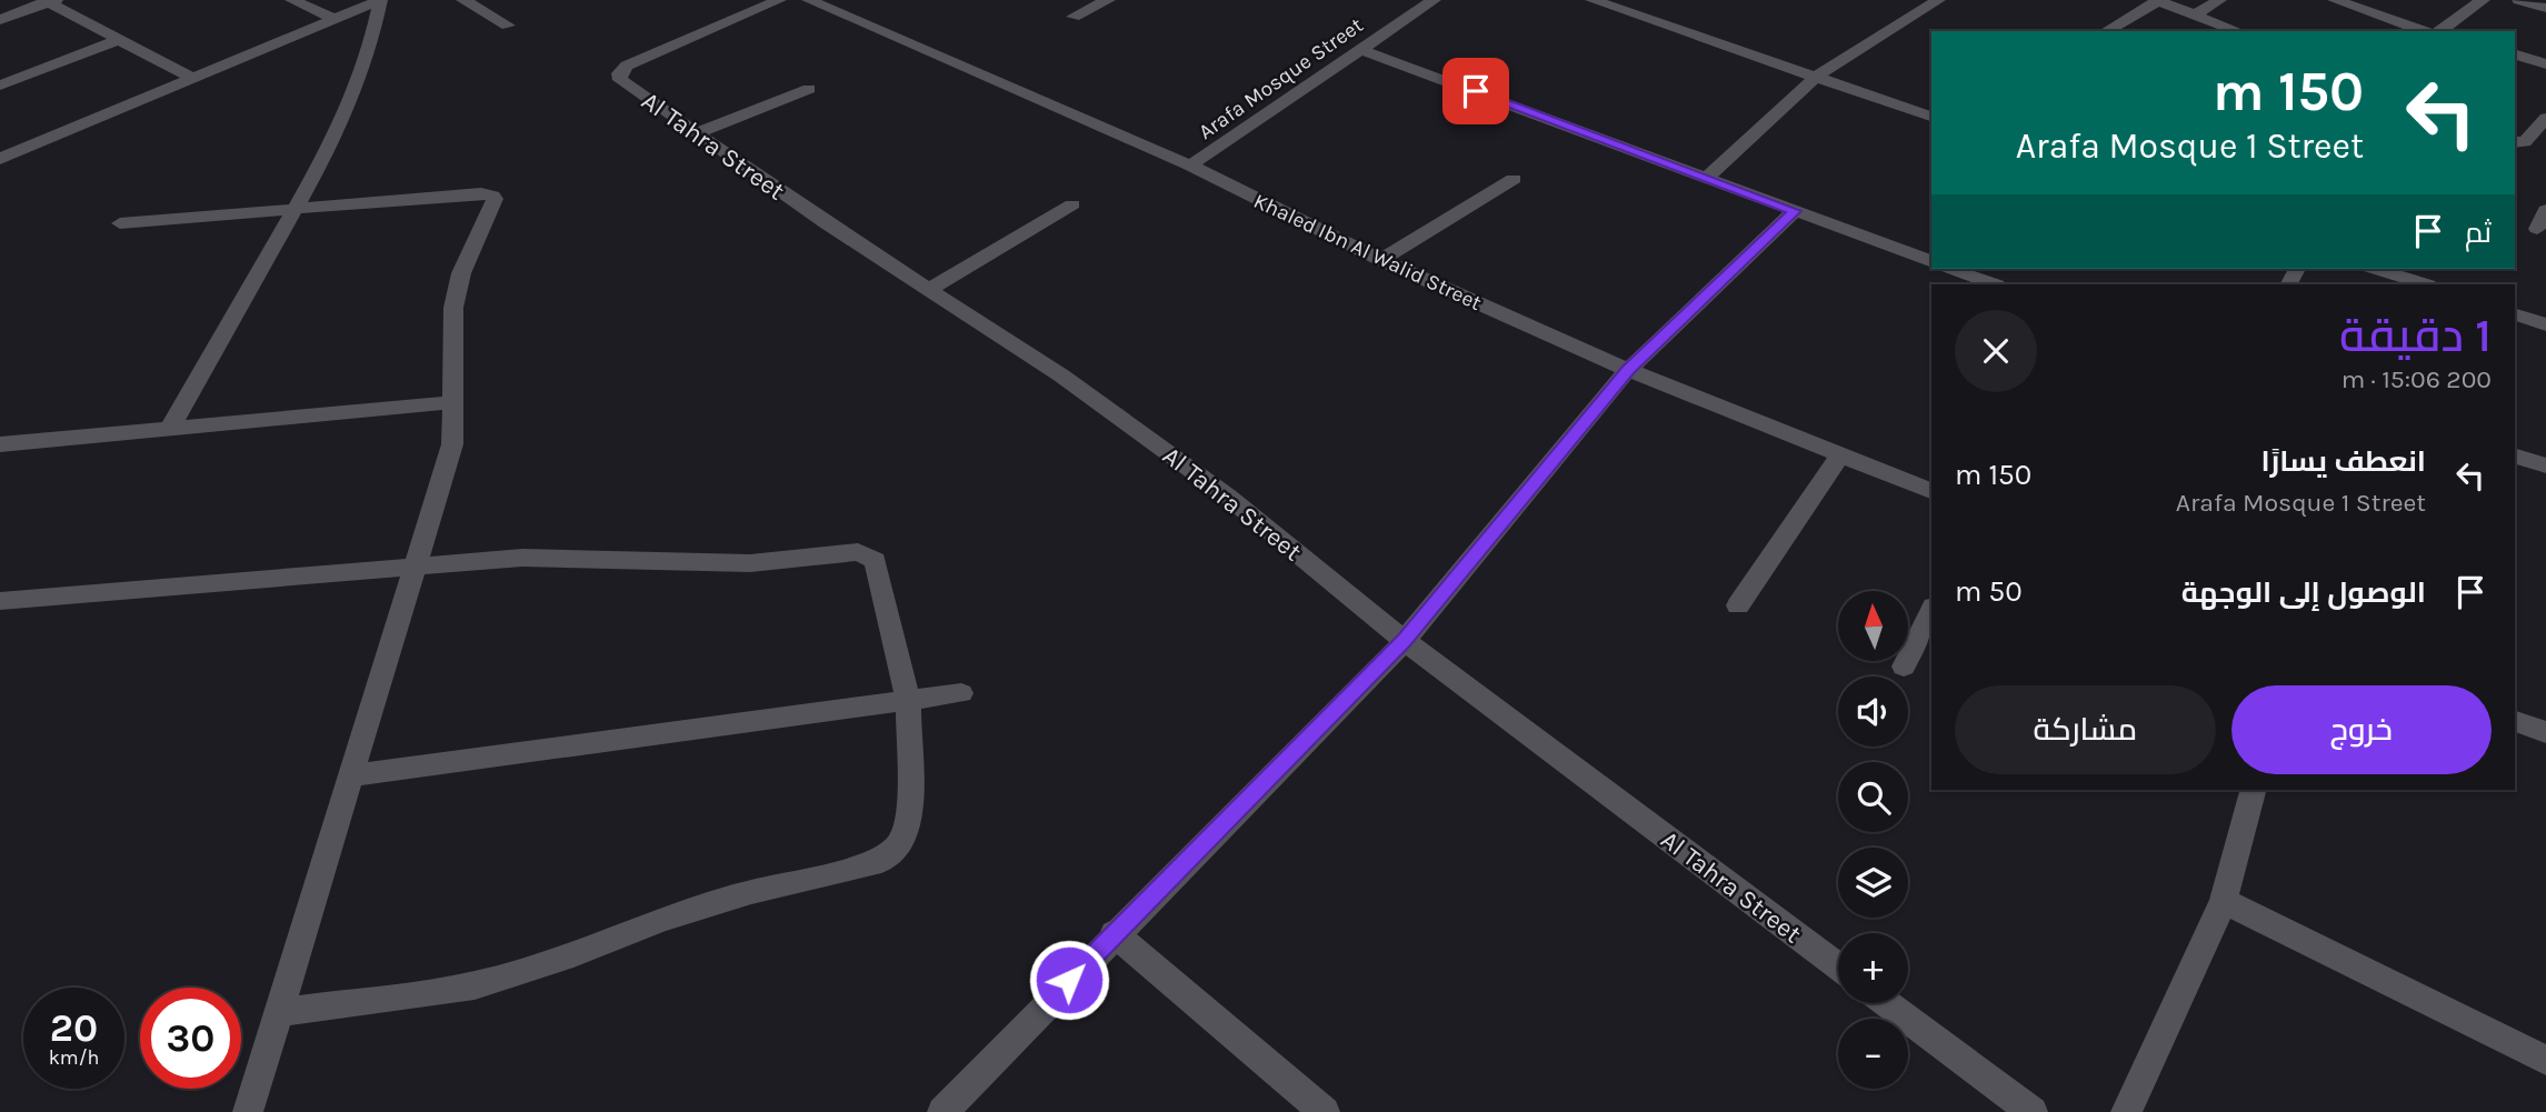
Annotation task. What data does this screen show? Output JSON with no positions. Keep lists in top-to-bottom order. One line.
{"streets":{"street":["Arafa Mosque Street","Al Tahra Street","Khaled Ibn Al Walid Street"]},"crossings":[["Arafa Mosque Street","Khaled Ibn Al Walid Street"]],"north":"top","page":{"turn":["150 m","Arafa Mosque 1 Street"],"then":"ثم","heading":["1 دقيقة","200 m · 15:06"],"list":[{"name":"انعطف يسارًا","note":"Arafa Mosque 1 Street","value":"150 m"},{"name":"الوصول إلى الوجهة","value":"50 m"}],"map_buttons":["+","−"],"buttons":["خروج","مشاركة"],"speed":"20 km/h","limit":"30"}}
